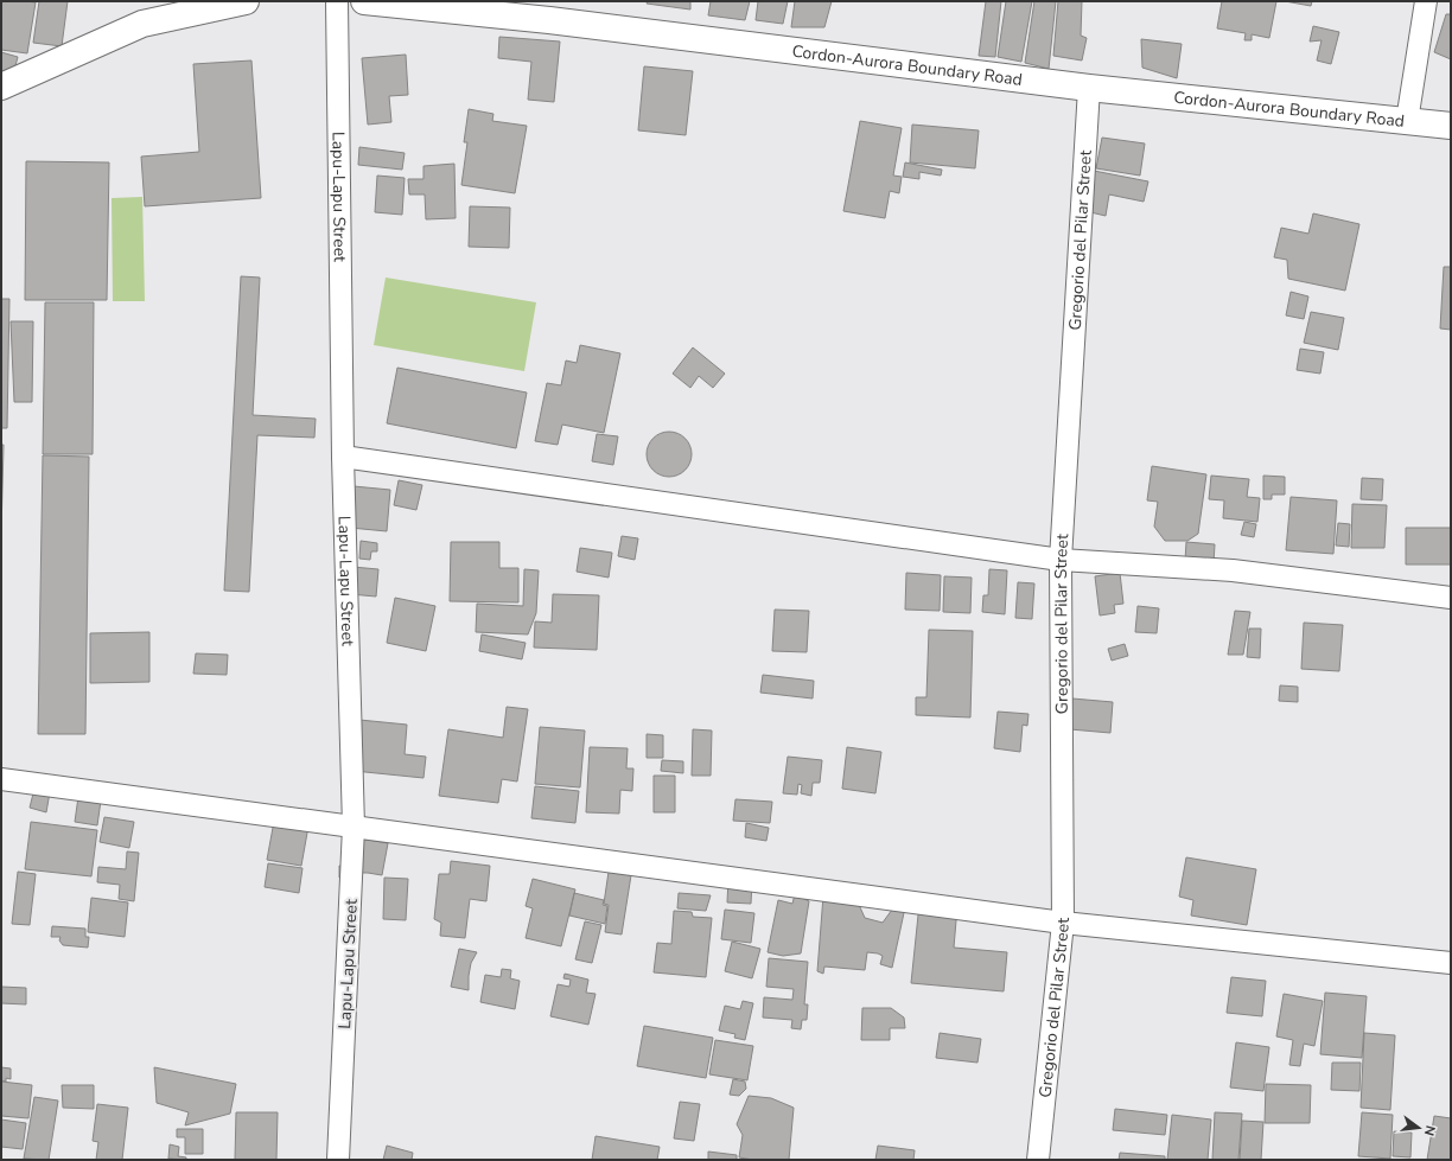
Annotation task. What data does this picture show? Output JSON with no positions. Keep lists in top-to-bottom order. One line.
{"streets":{"main road":["Cordon-Aurora Boundary Road"],"street":["Lapu-Lapu Street","Gregorio del Pilar Street"]},"crossings":[["Cordon-Aurora Boundary Road","Gregorio del Pilar Street"]],"north":"right"}
